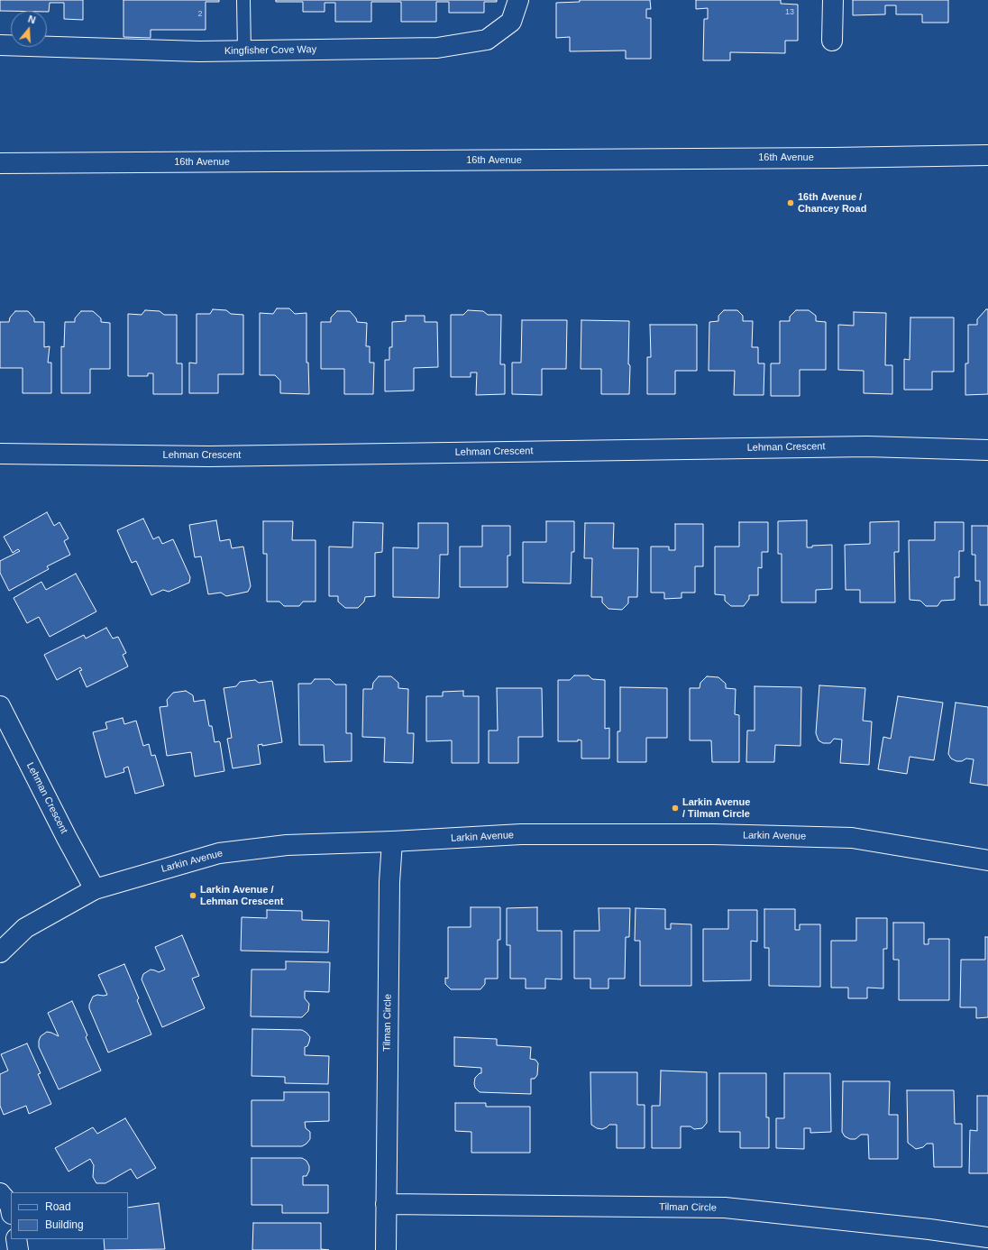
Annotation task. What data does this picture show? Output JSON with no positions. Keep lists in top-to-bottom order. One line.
{"streets":{"street":["Kingfisher Cove Way","16th Avenue","Lehman Crescent","Larkin Avenue","Tilman Circle"]},"crossings":[["Lehman Crescent","Larkin Avenue"],["Larkin Avenue","Tilman Circle"]],"places":["16th Avenue / Chancey Road","Larkin Avenue / Tilman Circle","Larkin Avenue / Lehman Crescent"],"house_numbers":["13","2"],"legend":["Road","Building"],"north":"top"}
